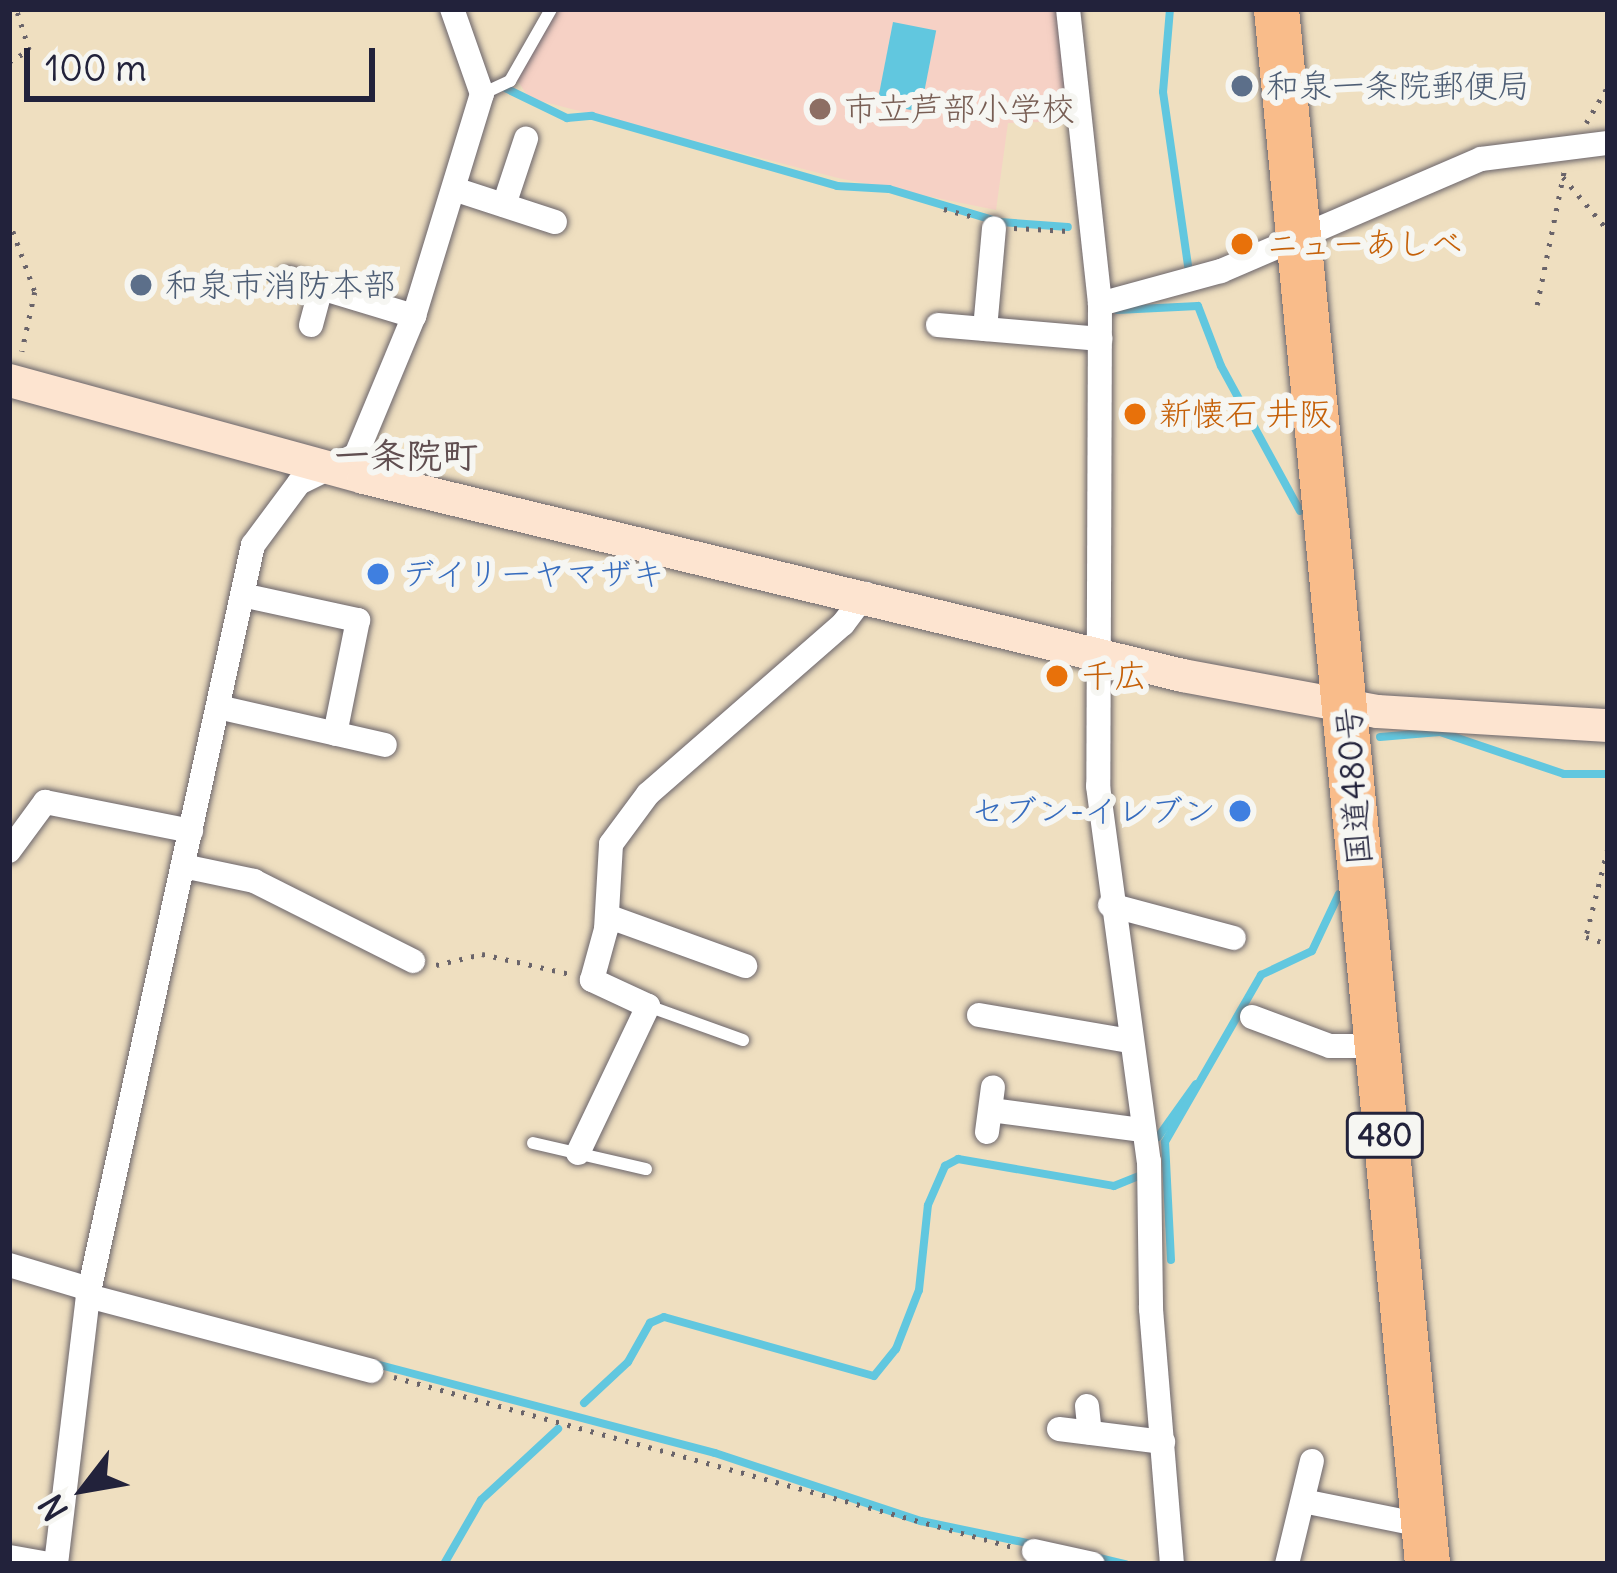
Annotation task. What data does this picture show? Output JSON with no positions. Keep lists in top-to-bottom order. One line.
{"streets":{"highway":["国道480号","480"]},"districts":["一条院町"],"places":["和泉一条院郵便局","市立芦部小学校","ニューあしべ","和泉市消防本部","新懐石 井阪","デイリーヤマザキ","千広","セブン-イレブン"],"scale_bar":"100 m","north":"bottom left"}
